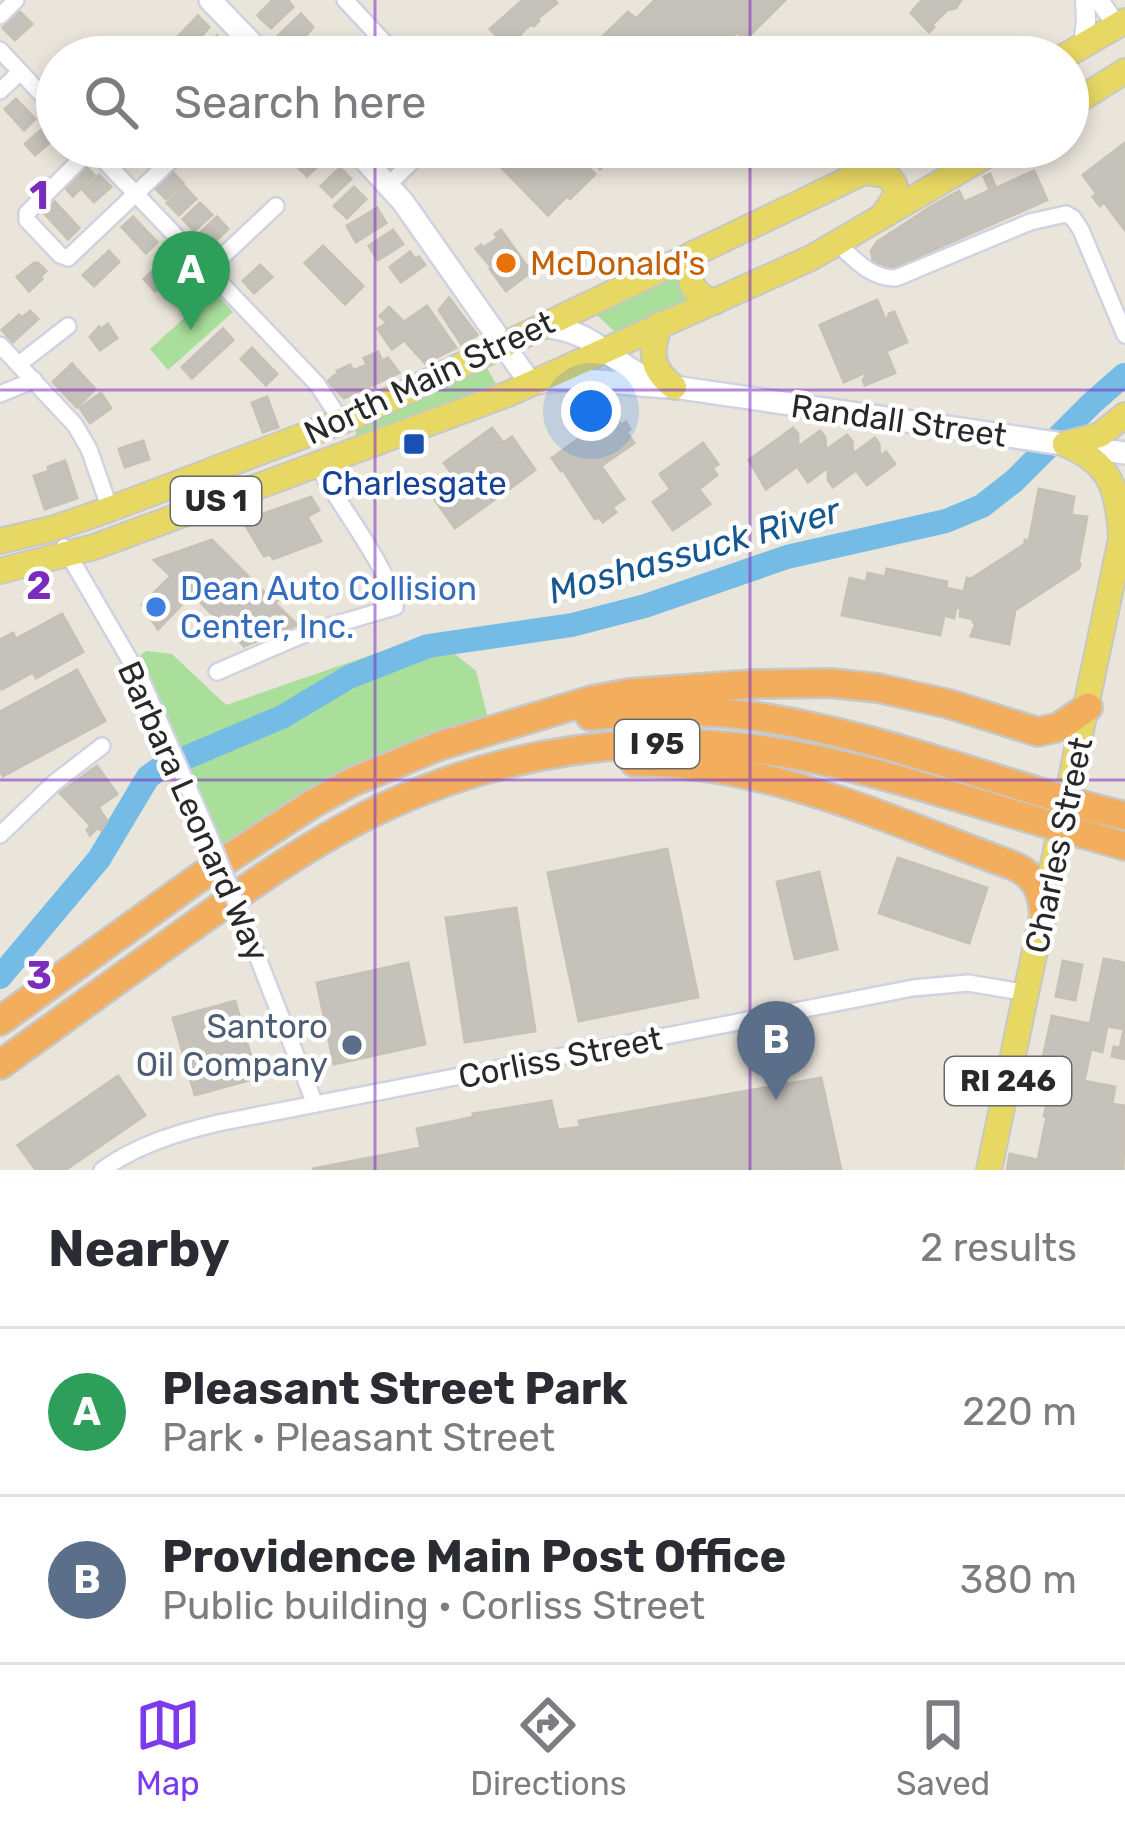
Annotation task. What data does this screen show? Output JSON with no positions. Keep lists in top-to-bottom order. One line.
{"streets":{"highway":["I 95"],"main road":["North Main Street","Randall Street","US 1","Charles Street","RI 246"],"street":["Barbara Leonard Way","Corliss Street"]},"crossings":[["North Main Street","Randall Street"],["North Main Street","Barbara Leonard Way"],["Barbara Leonard Way","Corliss Street"],["Charles Street","Corliss Street"]],"water":["Moshassuck River"],"places":{"other":["McDonald's","Dean Auto Collision Center, Inc.","Santoro Oil Company"],"transit":["Charlesgate"]},"page":{"search":"Search here","pins":["A","B"],"heading":["Nearby","2 results"],"list":[{"mark":"A","name":"Pleasant Street Park","note":"Park · Pleasant Street","value":"220 m"},{"mark":"B","name":"Providence Main Post Office","note":"Public building · Corliss Street","value":"380 m"}],"nav":["Map","Directions","Saved"]},"grid":{"rows":["1","2","3"]}}
